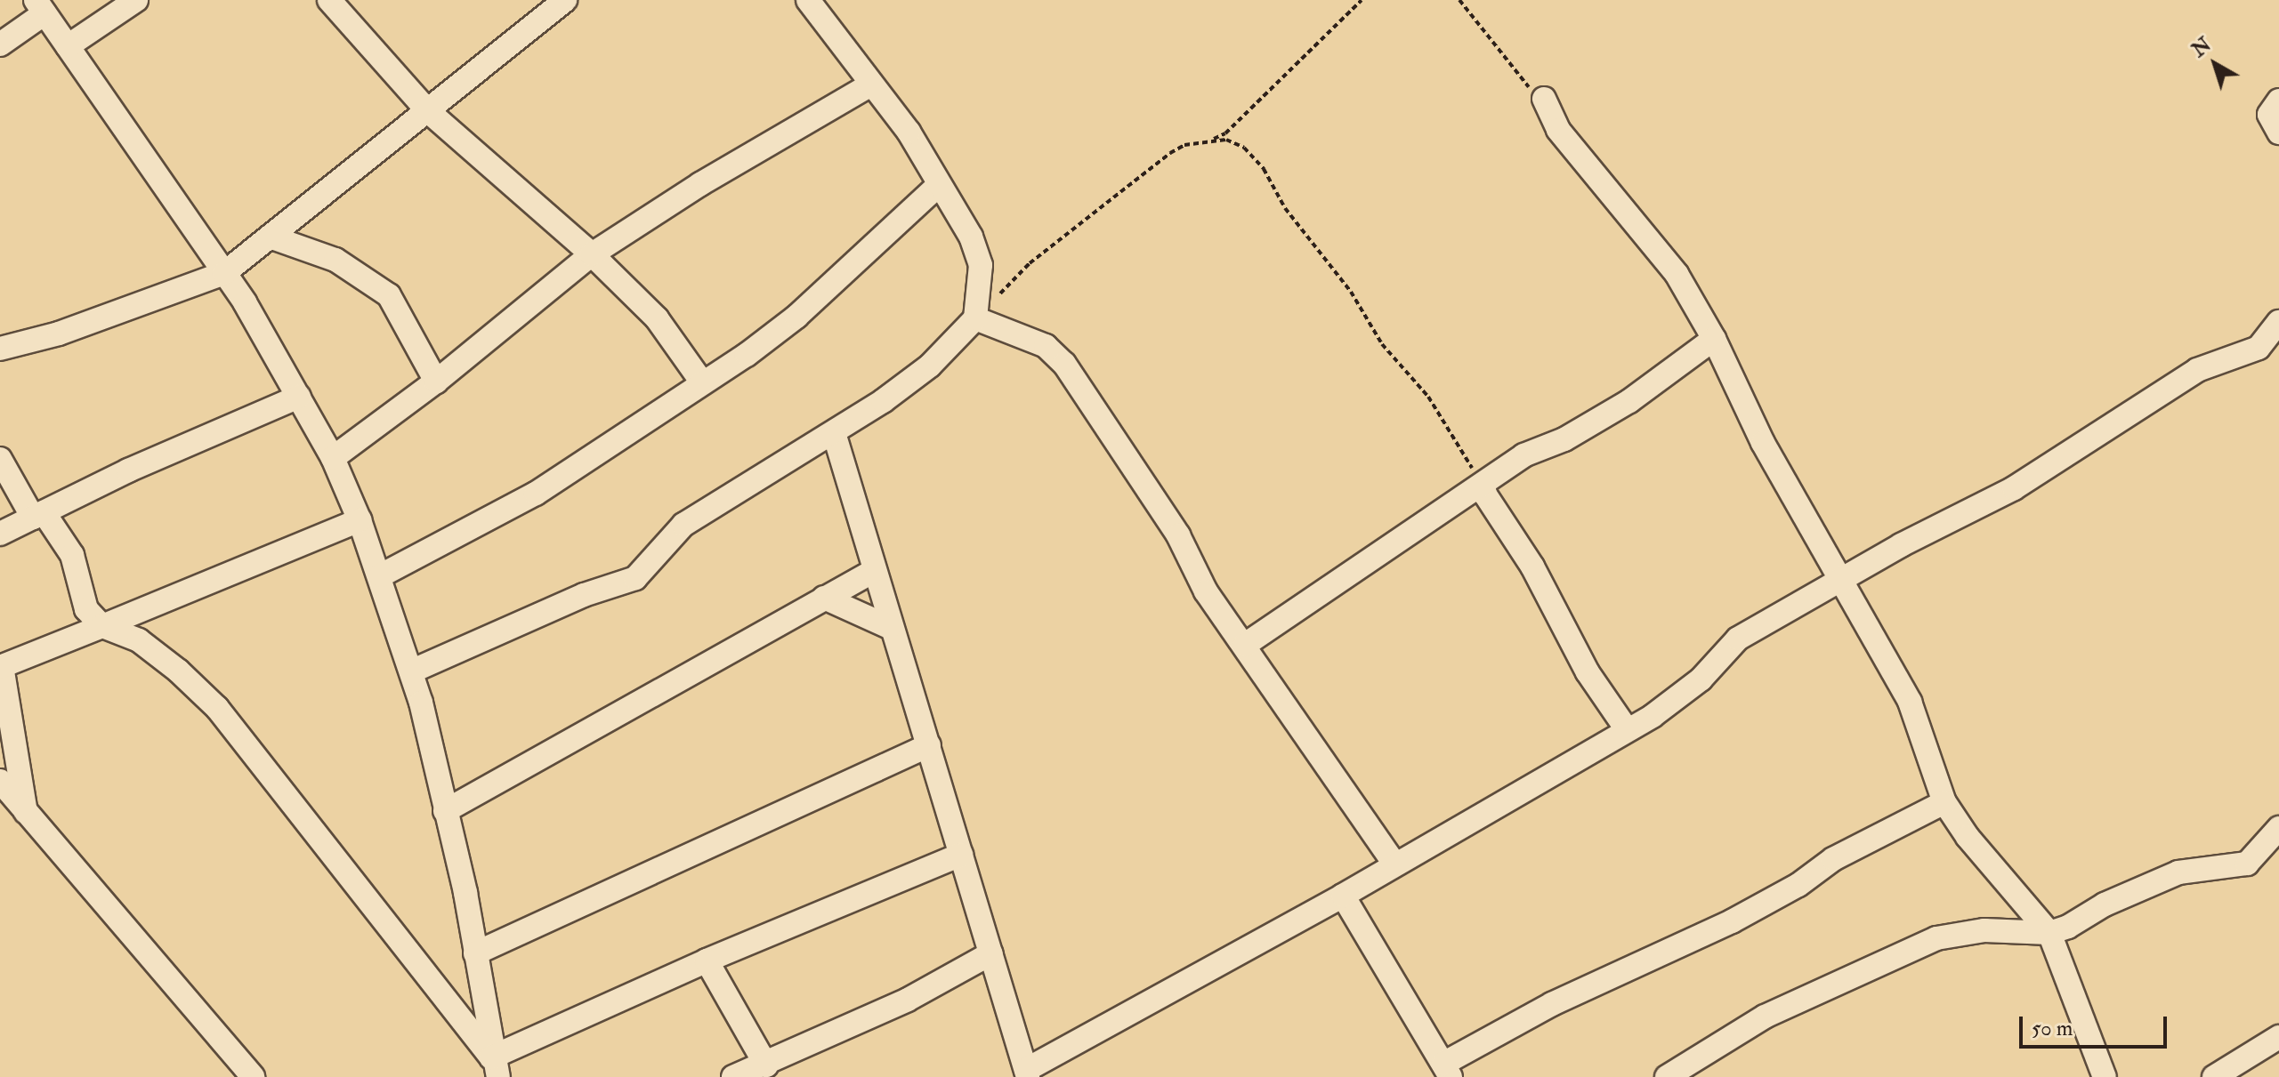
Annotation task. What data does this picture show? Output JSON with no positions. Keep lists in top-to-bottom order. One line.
{"scale_bar":"50 m","north":"top left"}
